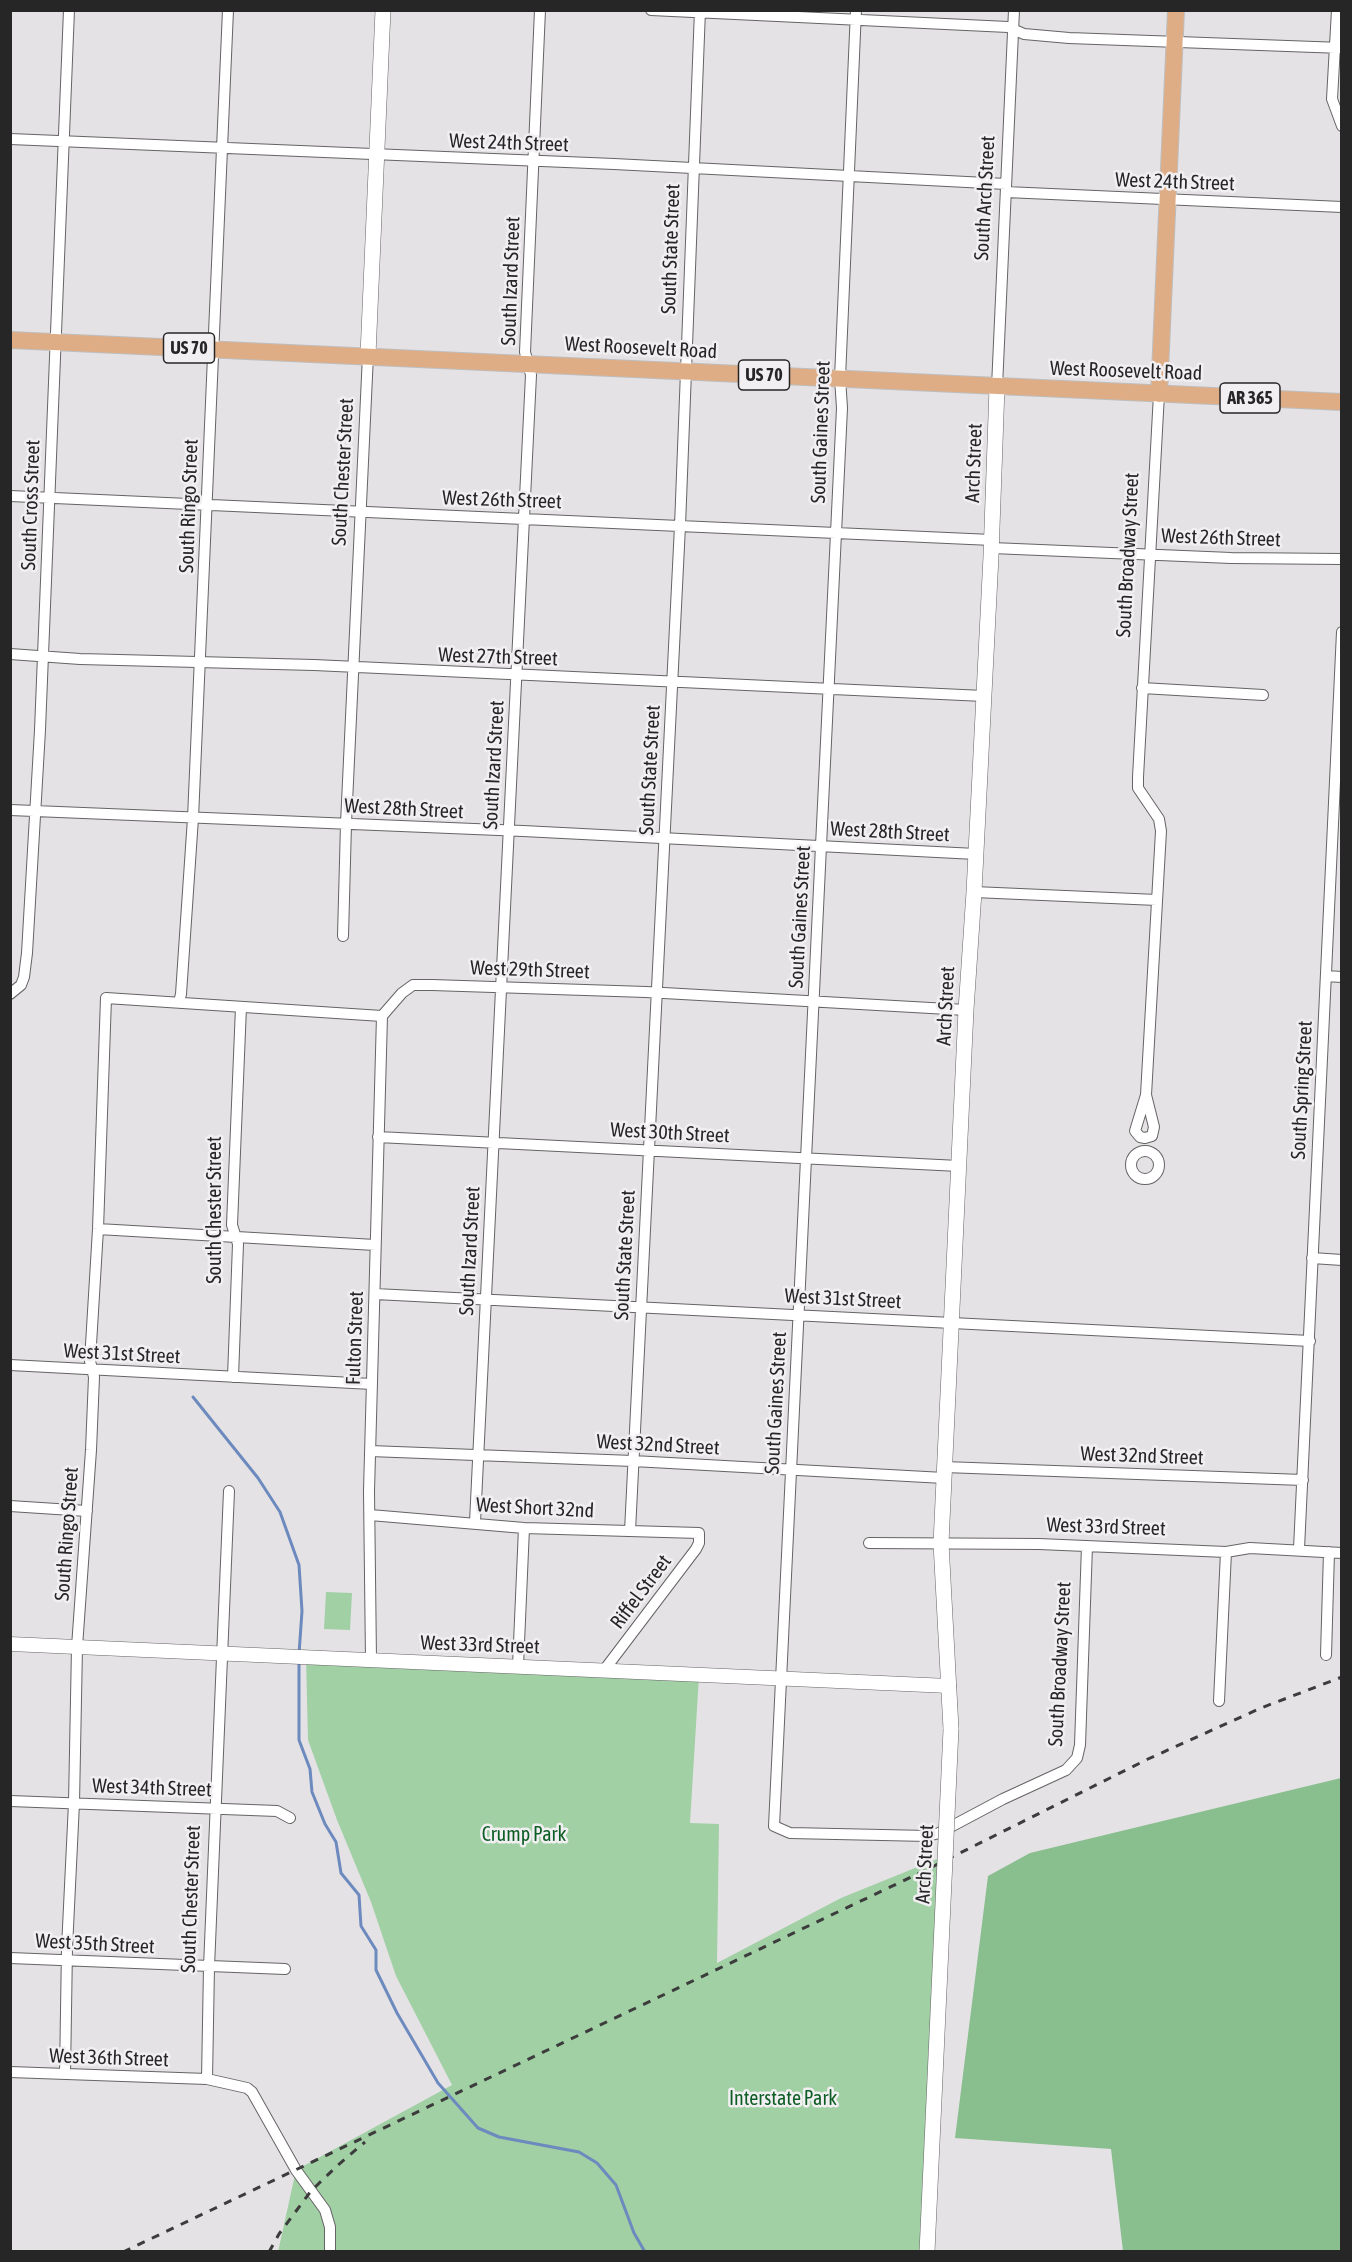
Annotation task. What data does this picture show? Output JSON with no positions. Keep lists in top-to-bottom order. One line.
{"streets":{"main road":["US 70","West Roosevelt Road","AR 365","Arch Street","South Chester Street","South Broadway Street"],"street":["West 24th Street","South Arch Street","South State Street","South Izard Street","South Gaines Street","West 26th Street","South Cross Street","South Ringo Street","West 27th Street","West 28th Street","West 29th Street","South Spring Street","West 30th Street","West 31st Street","Fulton Street","West 32nd Street","West Short 32nd","West 33rd Street","Riffel Street","West 34th Street","West 35th Street","West 36th Street"]},"crossings":[["West 24th Street","South Arch Street"],["West 24th Street","South State Street"],["West 24th Street","South Izard Street"],["West 24th Street","South Gaines Street"],["West 24th Street","South Chester Street"],["West 24th Street","South Cross Street"],["West 24th Street","South Ringo Street"],["West 24th Street","South Broadway Street"],["South Arch Street","West Roosevelt Road"],["South Arch Street","Arch Street"],["South State Street","West Roosevelt Road"],["South State Street","West 26th Street"],["South State Street","West 27th Street"],["South State Street","West 28th Street"],["South State Street","West 29th Street"],["South State Street","West 30th Street"],["South State Street","West 31st Street"],["South State Street","West 32nd Street"],["South State Street","West Short 32nd"],["South Izard Street","West Roosevelt Road"],["South Izard Street","West 26th Street"],["South Izard Street","West 27th Street"],["South Izard Street","West 28th Street"],["South Izard Street","West 29th Street"],["South Izard Street","West 30th Street"],["South Izard Street","West 31st Street"],["South Izard Street","West 32nd Street"],["South Izard Street","West Short 32nd"],["West Roosevelt Road","South Gaines Street"],["West Roosevelt Road","Arch Street"],["West Roosevelt Road","South Chester Street"],["West Roosevelt Road","South Cross Street"],["West Roosevelt Road","South Ringo Street"],["West Roosevelt Road","South Broadway Street"],["South Gaines Street","West 26th Street"],["South Gaines Street","South Broadway Street"],["South Gaines Street","West 27th Street"],["South Gaines Street","West 28th Street"],["South Gaines Street","West 29th Street"],["South Gaines Street","West 30th Street"],["South Gaines Street","West 31st Street"],["South Gaines Street","West 32nd Street"],["South Gaines Street","West 33rd Street"],["Arch Street","West 26th Street"],["Arch Street","West 27th Street"],["Arch Street","West 28th Street"],["Arch Street","West 29th Street"],["Arch Street","West 30th Street"],["Arch Street","West 31st Street"],["Arch Street","West 32nd Street"],["Arch Street","West 33rd Street"],["South Chester Street","West 26th Street"],["South Chester Street","West 27th Street"],["South Chester Street","West 28th Street"],["South Chester Street","West 31st Street"],["South Chester Street","West 33rd Street"],["South Chester Street","West 34th Street"],["South Chester Street","West 35th Street"],["South Chester Street","West 36th Street"],["West 26th Street","South Cross Street"],["West 26th Street","South Ringo Street"],["West 26th Street","South Broadway Street"],["South Cross Street","West 27th Street"],["South Cross Street","West 28th Street"],["South Ringo Street","West 27th Street"],["South Ringo Street","West 28th Street"],["South Ringo Street","West 31st Street"],["South Ringo Street","West 33rd Street"],["South Ringo Street","West 34th Street"],["South Ringo Street","West 35th Street"],["South Ringo Street","West 36th Street"],["South Broadway Street","West 33rd Street"],["West 29th Street","Fulton Street"],["South Spring Street","West 31st Street"],["South Spring Street","West 32nd Street"],["South Spring Street","West 33rd Street"],["West 30th Street","Fulton Street"],["West 31st Street","Fulton Street"],["Fulton Street","West 32nd Street"],["Fulton Street","West Short 32nd"],["Fulton Street","West 33rd Street"],["West Short 32nd","Riffel Street"],["West 33rd Street","Riffel Street"]],"parks":["Crump Park","Interstate Park"]}
